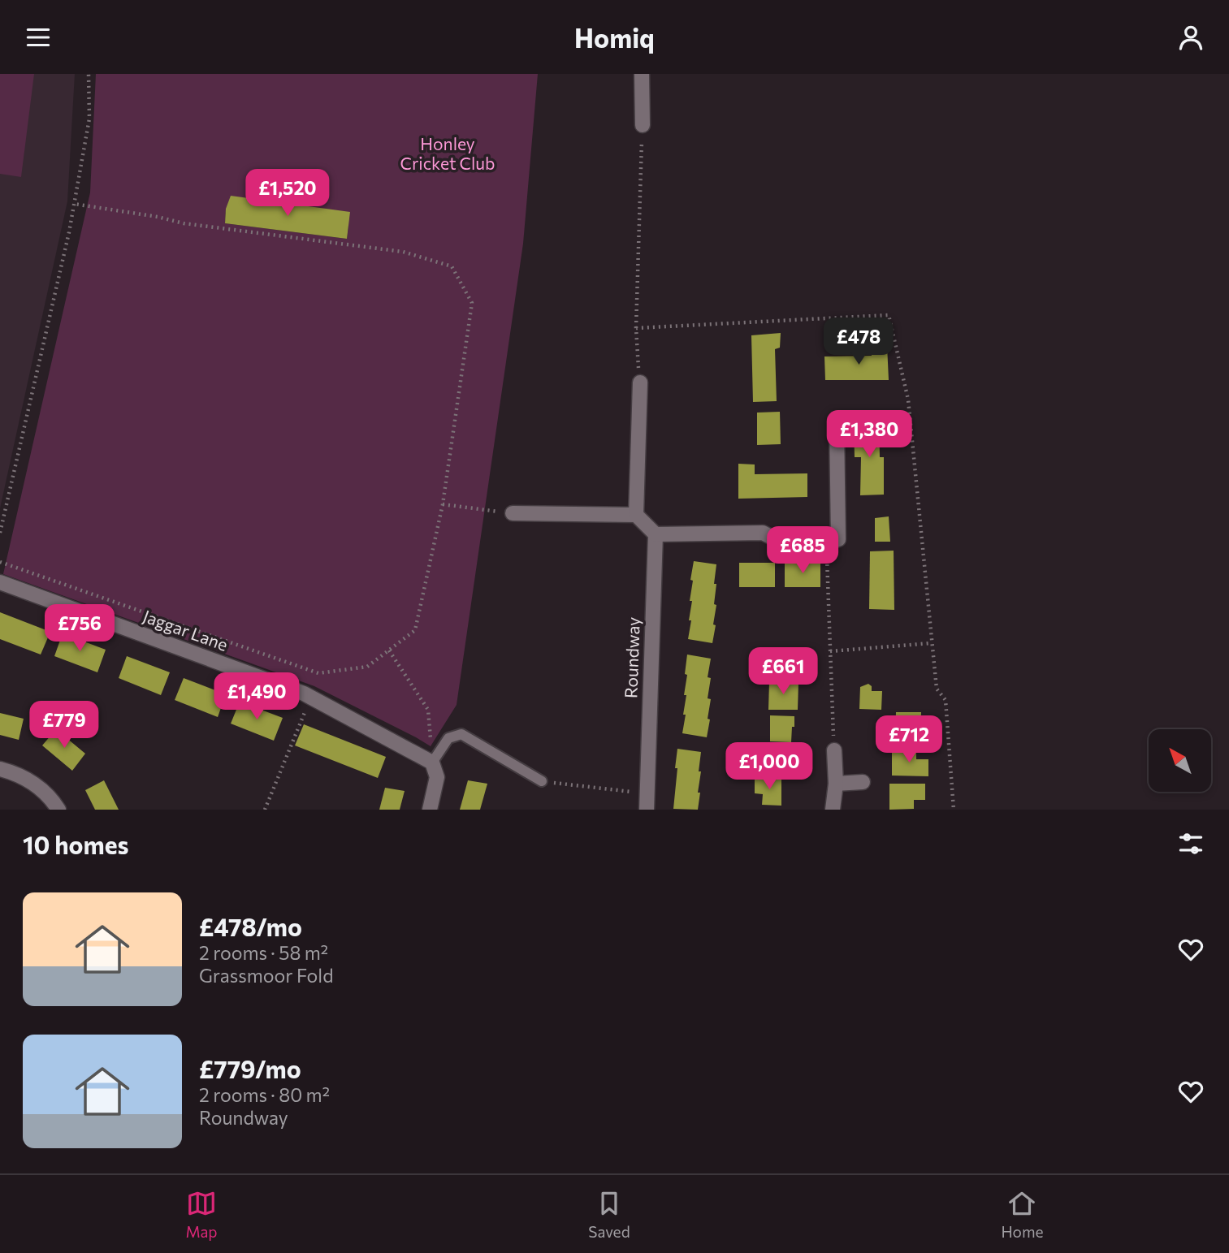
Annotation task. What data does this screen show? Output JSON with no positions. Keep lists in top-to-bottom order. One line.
{"streets":{"street":["Jaggar Lane","Roundway"]},"parks":["Honley Cricket Club"],"north":"top left","page":{"header":"Homiq","price":["£1,520","£478","£1,380","£685","£756","£661","£1,490","£779","£712","£1,000"],"heading":"10 homes","list":[{"name":"£478/mo","note":"2 rooms · 58 m² · Grassmoor Fold"},{"name":"£779/mo","note":"2 rooms · 80 m² · Roundway"}],"tabs":["Map","Saved","Home"]}}
